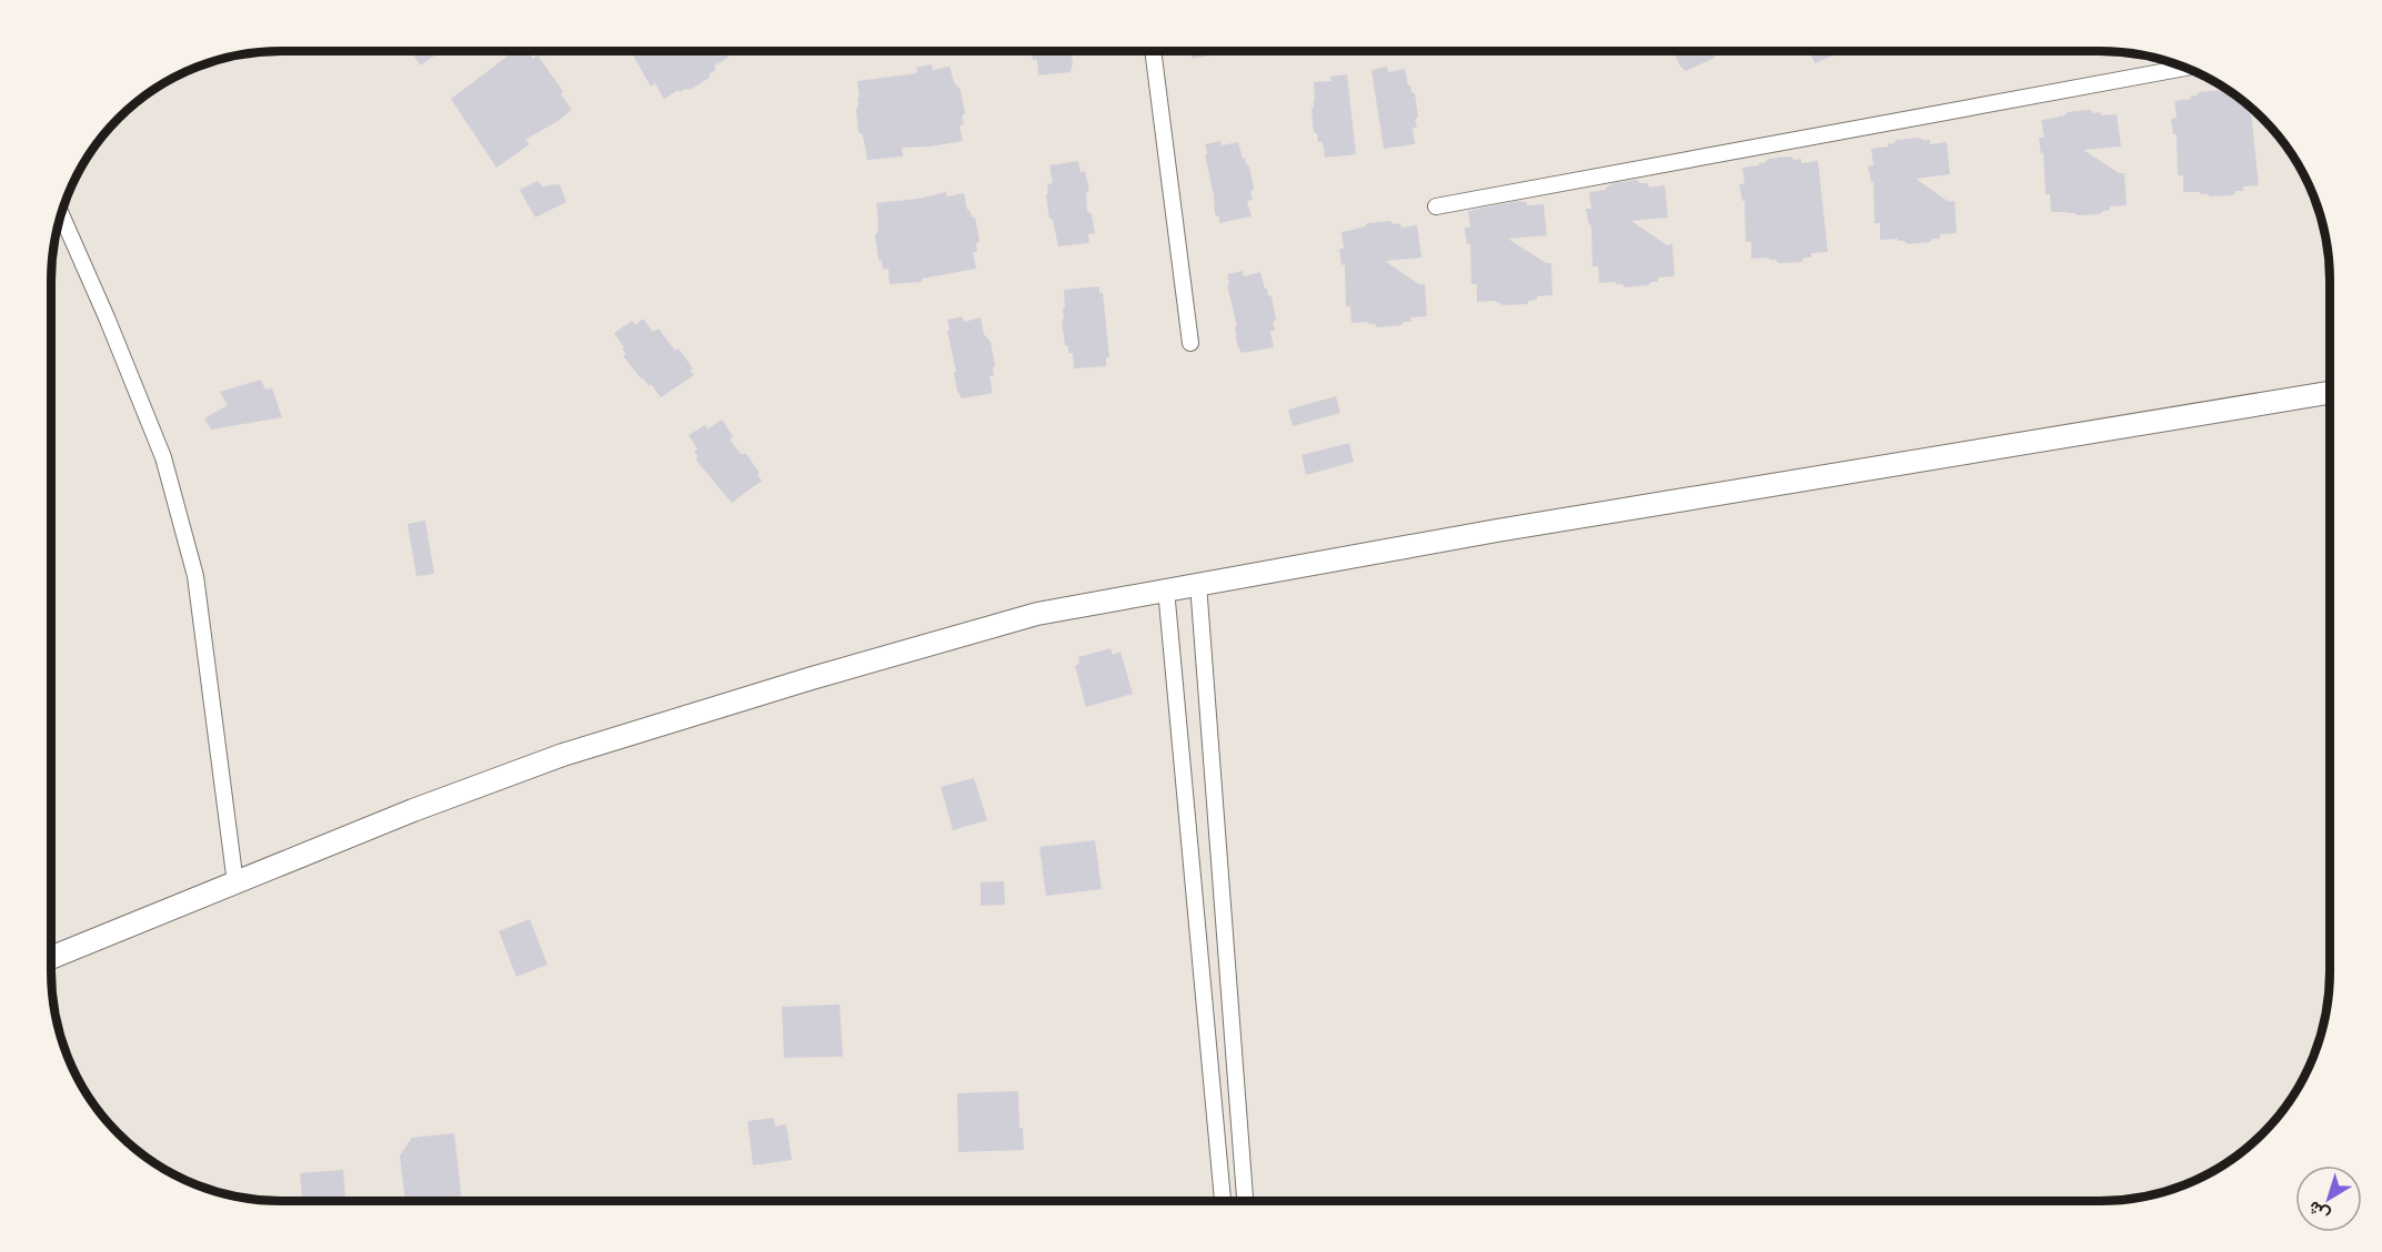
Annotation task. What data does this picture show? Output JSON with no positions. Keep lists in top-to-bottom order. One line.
{"north":"bottom left"}
